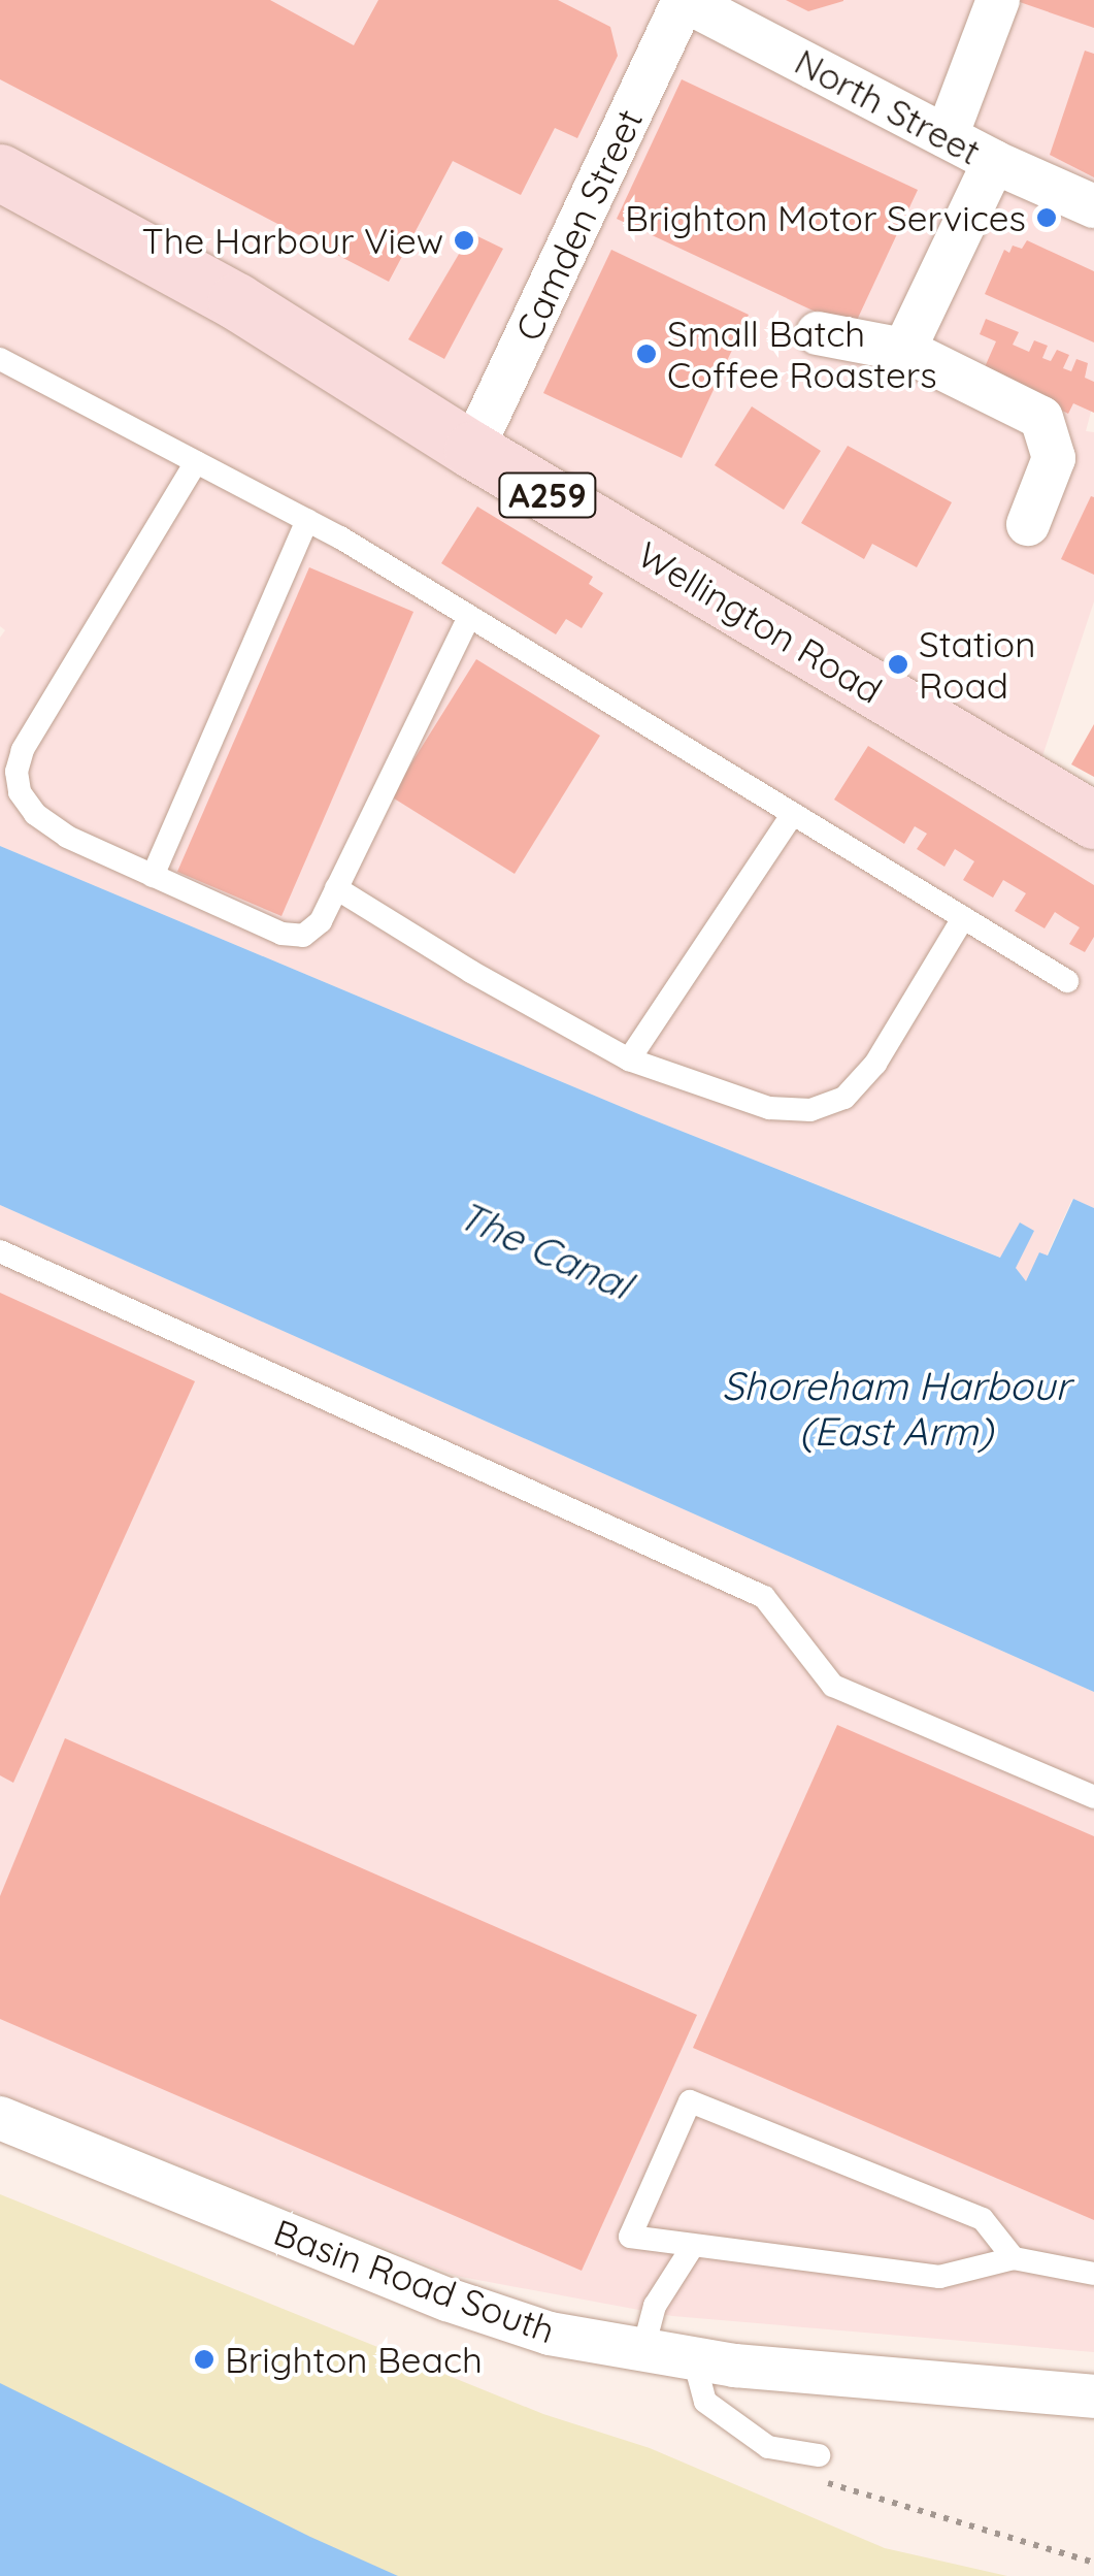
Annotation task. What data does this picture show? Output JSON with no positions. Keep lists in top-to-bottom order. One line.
{"streets":{"main road":["A259","Wellington Road"],"street":["North Street","Camden Street","Basin Road South"]},"crossings":[["North Street","Camden Street"],["Camden Street","Wellington Road"]],"water":["The Canal","Shoreham Harbour (East Arm)"],"places":["Brighton Motor Services","The Harbour View","Small Batch Coffee Roasters","Station Road","Brighton Beach"]}
